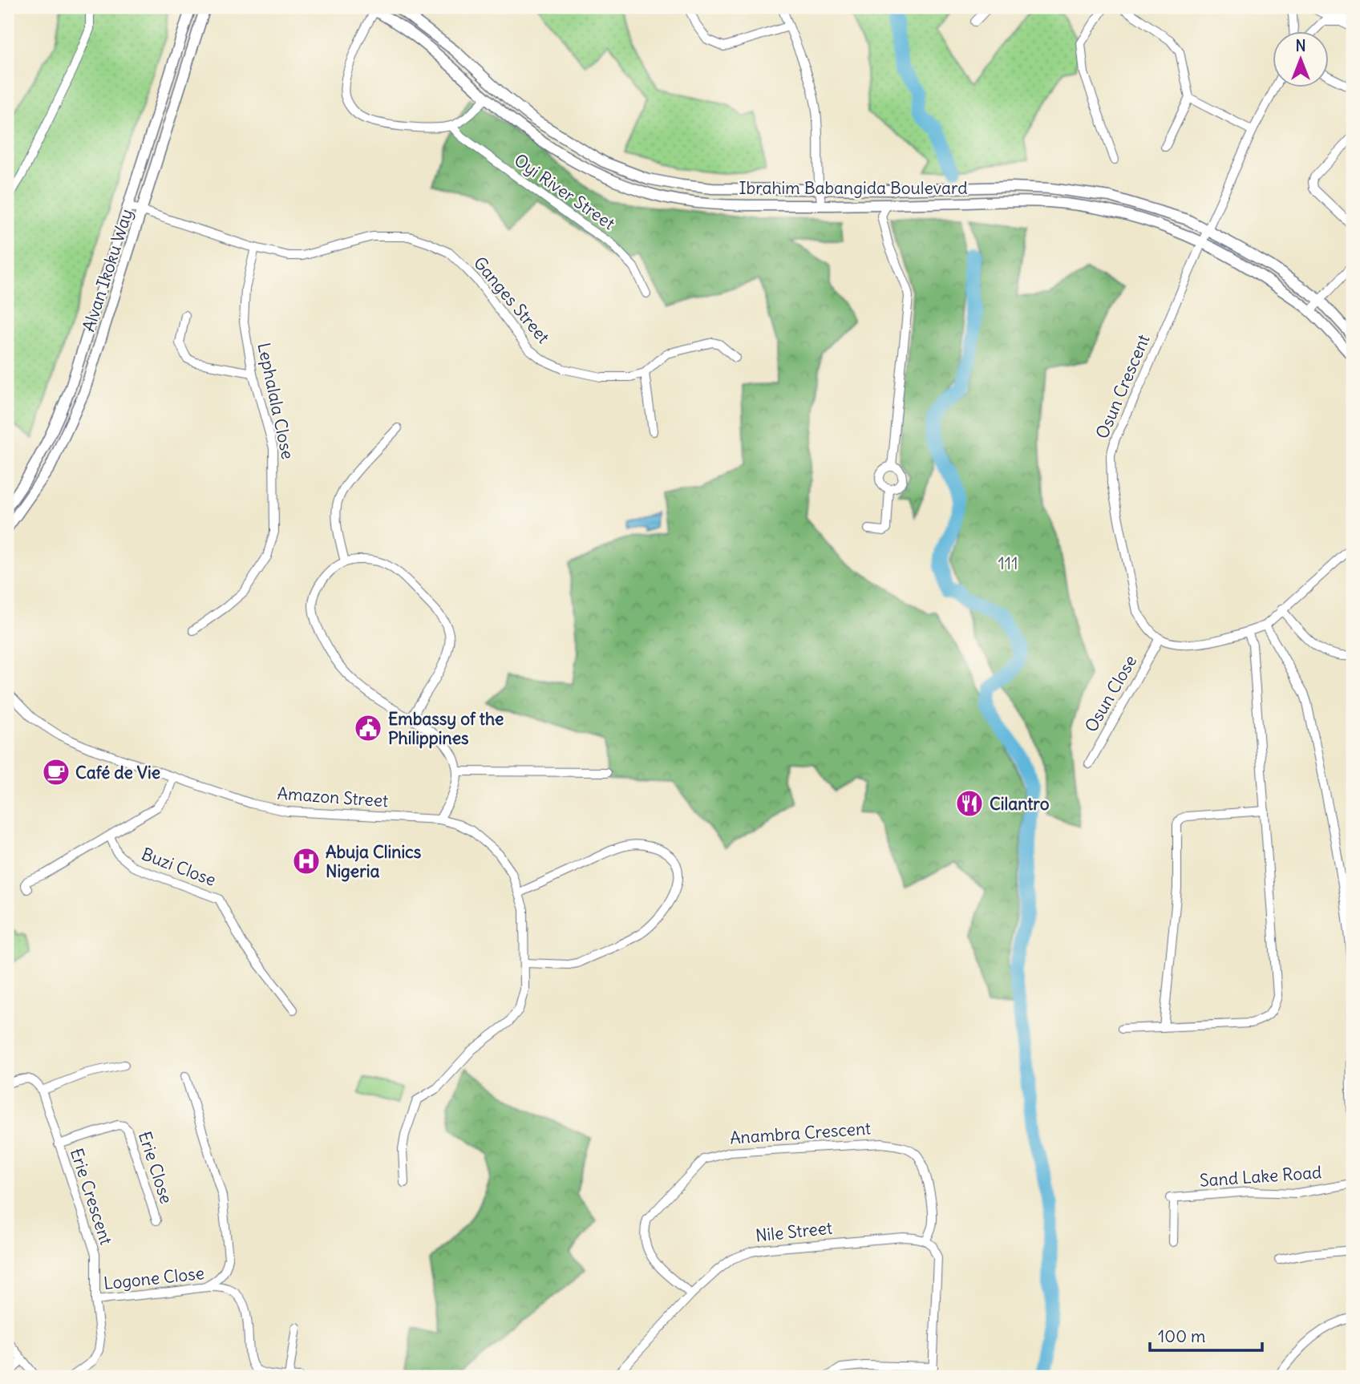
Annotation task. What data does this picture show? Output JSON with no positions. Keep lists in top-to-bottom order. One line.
{"streets":{"street":["Ibrahim Babangida Boulevard","Oyi River Street","Alvan Ikoku Way","Ganges Street","Osun Crescent","Lephalala Close","Osun Close","Amazon Street","Buzi Close","Anambra Crescent","Erie Close","Sand Lake Road","Erie Crescent","Nile Street","Logone Close"]},"crossings":[["Ibrahim Babangida Boulevard","Osun Crescent"],["Alvan Ikoku Way","Ganges Street"],["Ganges Street","Lephalala Close"],["Osun Crescent","Osun Close"],["Anambra Crescent","Nile Street"],["Erie Close","Erie Crescent"],["Erie Crescent","Logone Close"]],"parks":["111"],"places":{"public building":["Embassy of the Philippines"],"cafe":["Café de Vie"],"restaurant":["Cilantro"],"hospital":["Abuja Clinics Nigeria"]},"scale_bar":"100 m","north":"top"}
